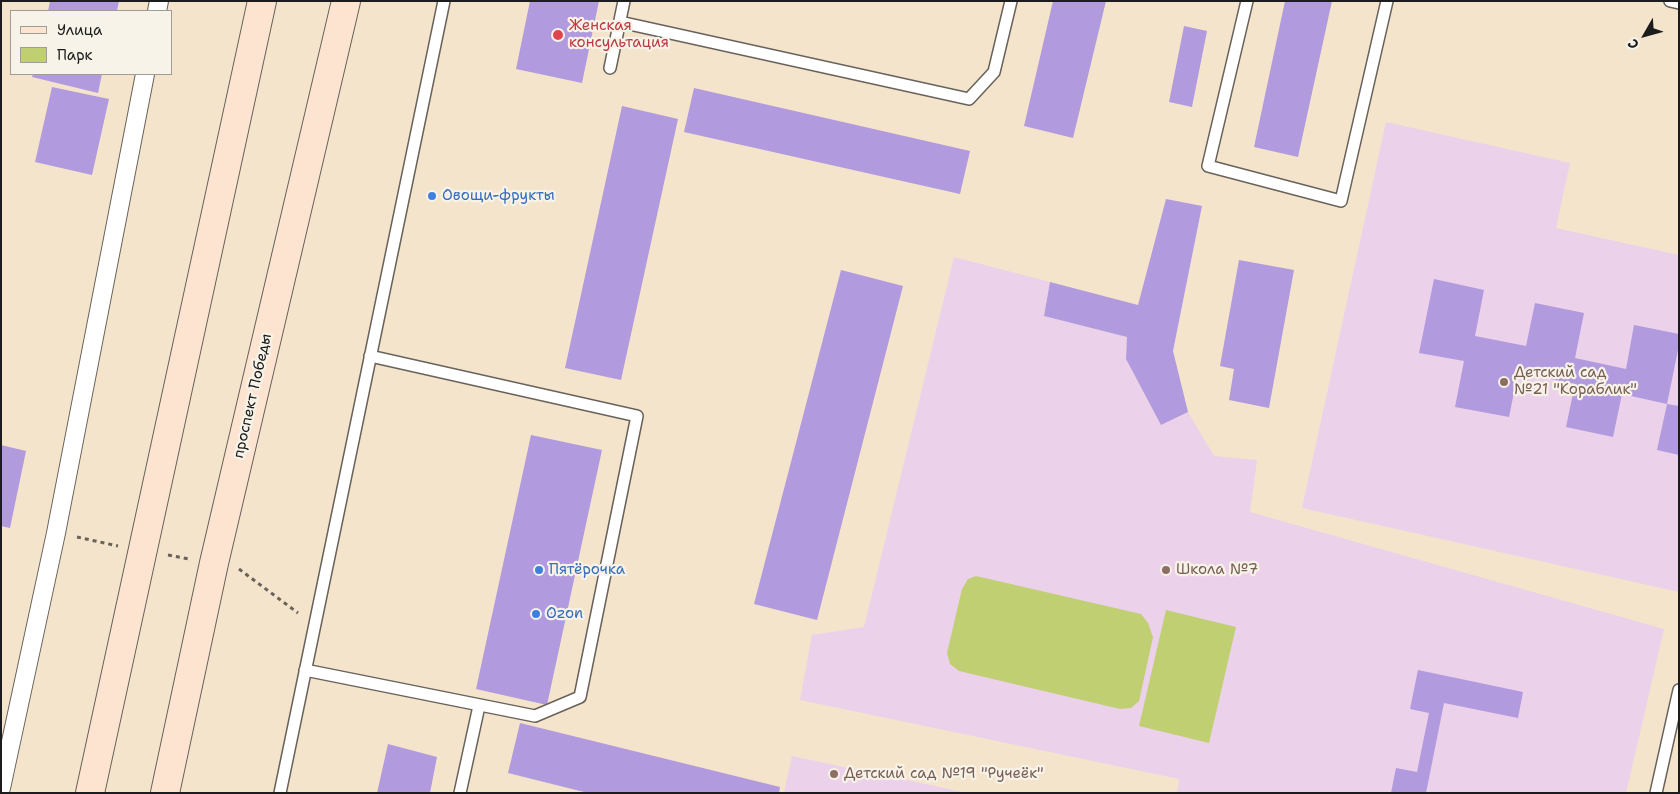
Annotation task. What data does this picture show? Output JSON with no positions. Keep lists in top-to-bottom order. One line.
{"streets":{"main road":["проспект Победы"]},"places":["Женская консультация","Овощи-фрукты","Детский сад №21 \"Кораблик\"","Пятёрочка","Школа №7","Ozon","Детский сад №19 \"Ручеёк\""],"legend":["Улица","Парк"],"north":"bottom left"}
